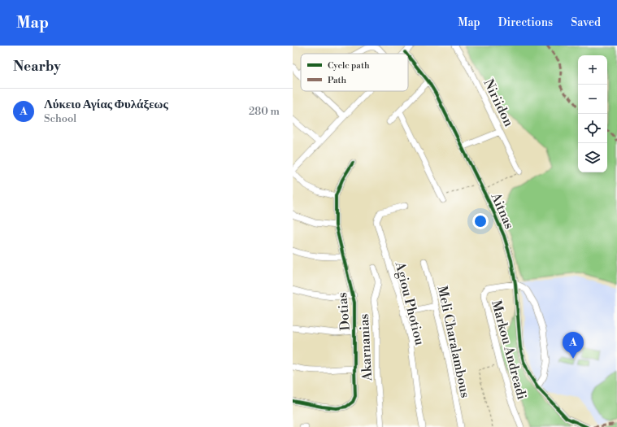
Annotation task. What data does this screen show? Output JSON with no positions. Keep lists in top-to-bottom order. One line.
{"streets":{"street":["Niriidon","Aitnas","Agiou Photiou","Dotias","Meli Charalambous","Akarnanias","Markou Andreadi"]},"crossings":[["Aitnas","Markou Andreadi"]],"legend":["Cycle path","Path"],"page":{"header":"Map","nav":["Map","Directions","Saved"],"heading":"Nearby","map_buttons":["+","−"],"list":[{"mark":"A","name":"Λύκειο Αγίας Φυλάξεως","note":"School","value":"280 m"}],"pins":"A"}}
